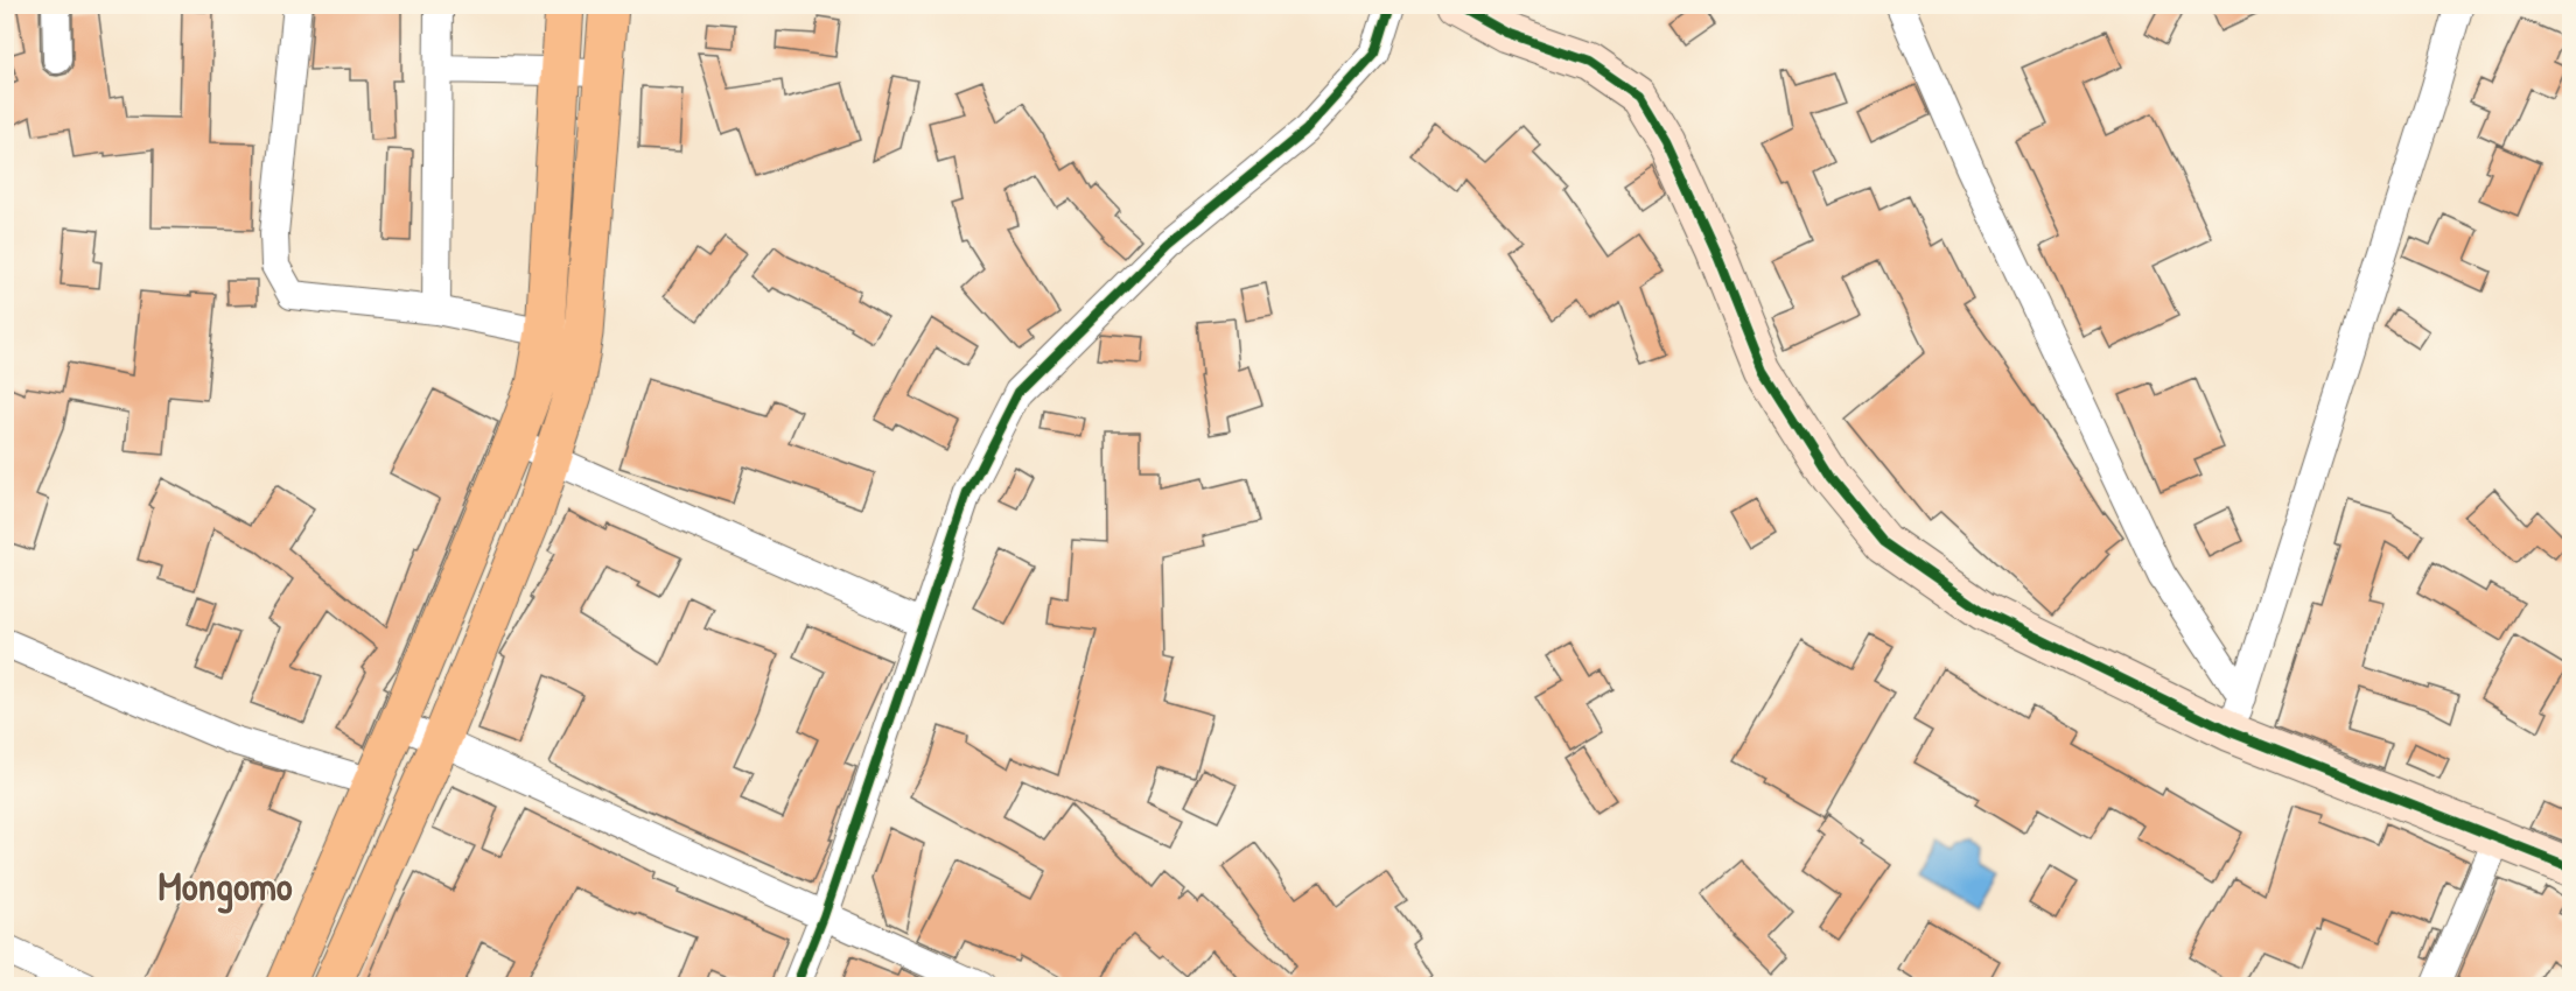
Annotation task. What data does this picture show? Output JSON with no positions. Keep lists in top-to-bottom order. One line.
{"districts":["Mongomo"]}
